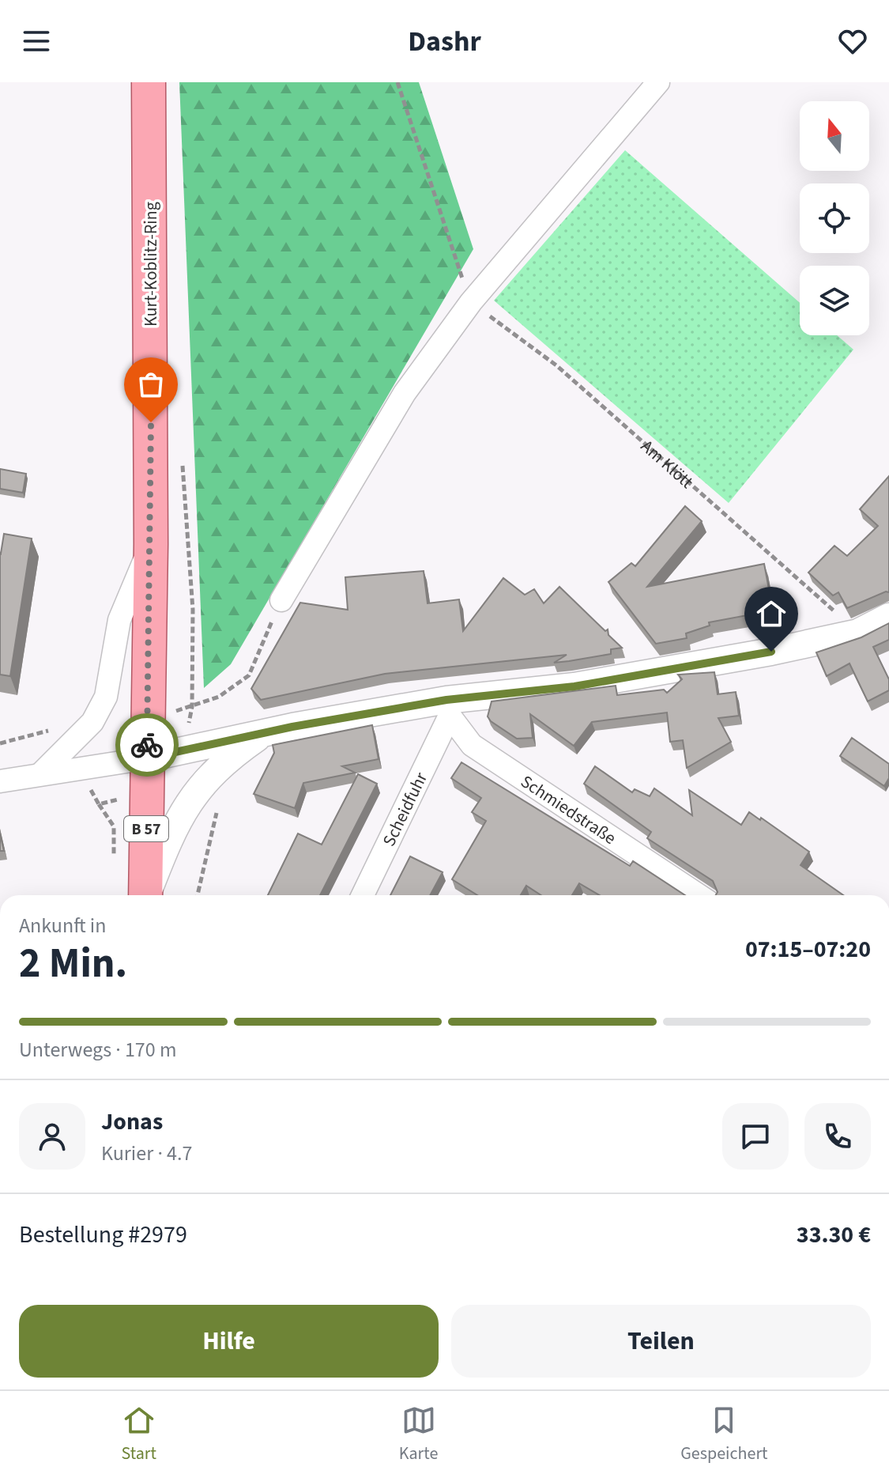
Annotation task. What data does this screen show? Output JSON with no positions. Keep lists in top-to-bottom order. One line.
{"streets":{"main road":["Kurt-Koblitz-Ring","B 57"],"street":["Scheidfuhr","Schmiedstraße"],"path":["Am Klött"]},"crossings":[["Scheidfuhr","Schmiedstraße"]],"north":"top","page":{"header":"Dashr","heading":["2 Min.","Ankunft in","07:15–07:20"],"panel":["Jonas","Kurier · 4.7","Bestellung #2979","33.30 €"],"bar":"Unterwegs · 170 m","buttons":["Hilfe","Teilen"],"tabs":["Start","Karte","Gespeichert"]}}
